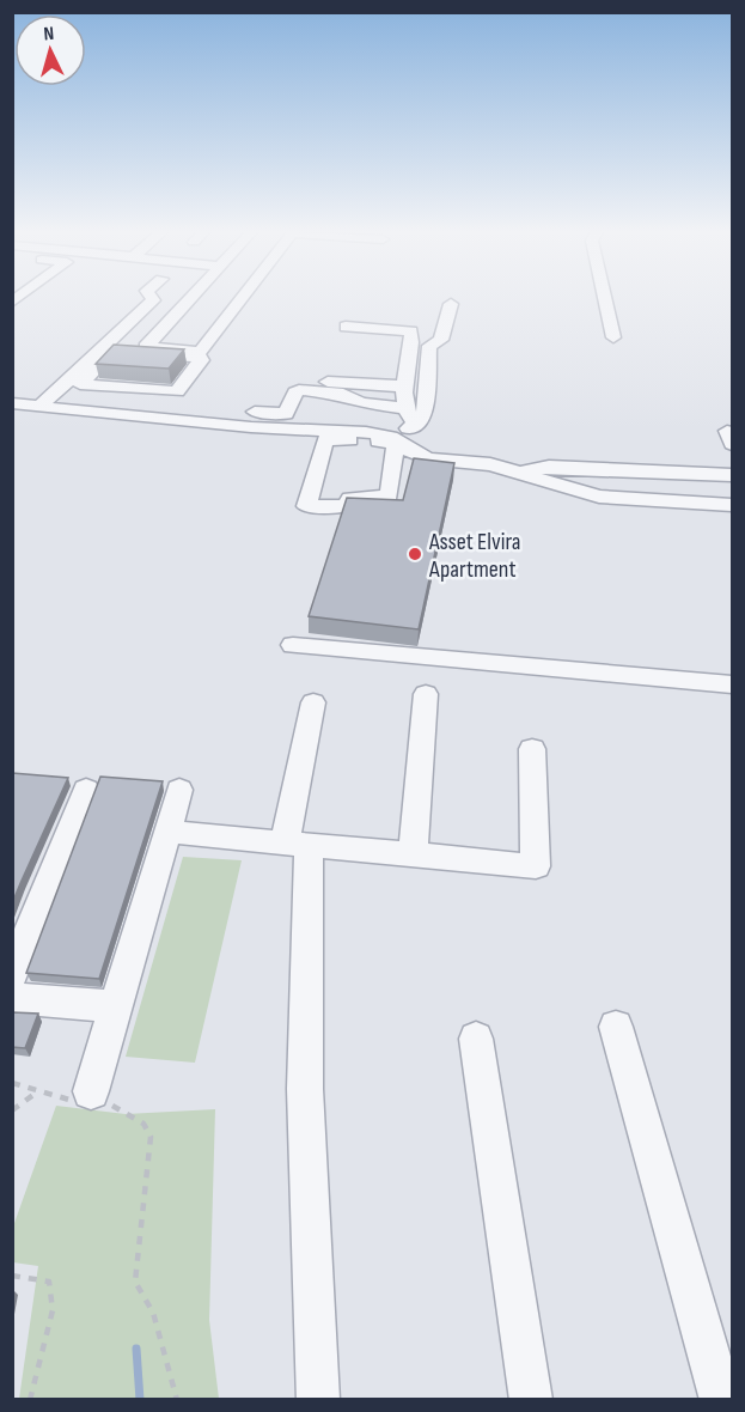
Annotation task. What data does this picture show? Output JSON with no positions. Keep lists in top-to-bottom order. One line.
{"places":["Asset Elvira Apartment"],"north":"top"}
